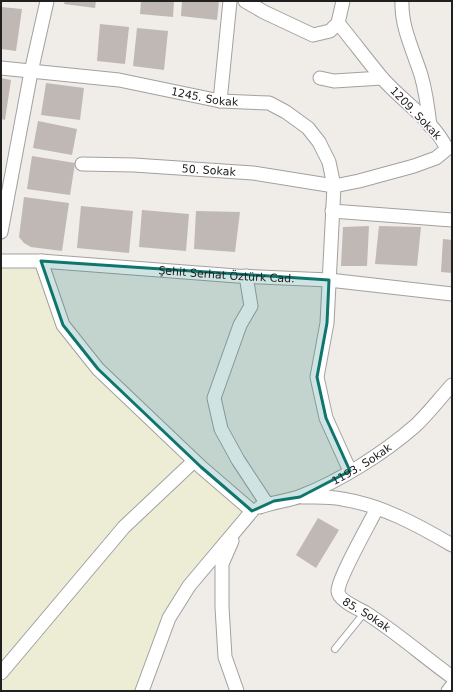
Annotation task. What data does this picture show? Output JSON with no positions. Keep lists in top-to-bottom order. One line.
{"streets":{"street":["1245. Sokak","1209. Sokak","50. Sokak","Şehit Serhat Öztürk Cad.","1193. Sokak","85. Sokak"]},"crossings":[["1245. Sokak","1209. Sokak"],["1245. Sokak","50. Sokak"],["1245. Sokak","Şehit Serhat Öztürk Cad."],["1245. Sokak","1193. Sokak"],["1209. Sokak","50. Sokak"]]}
